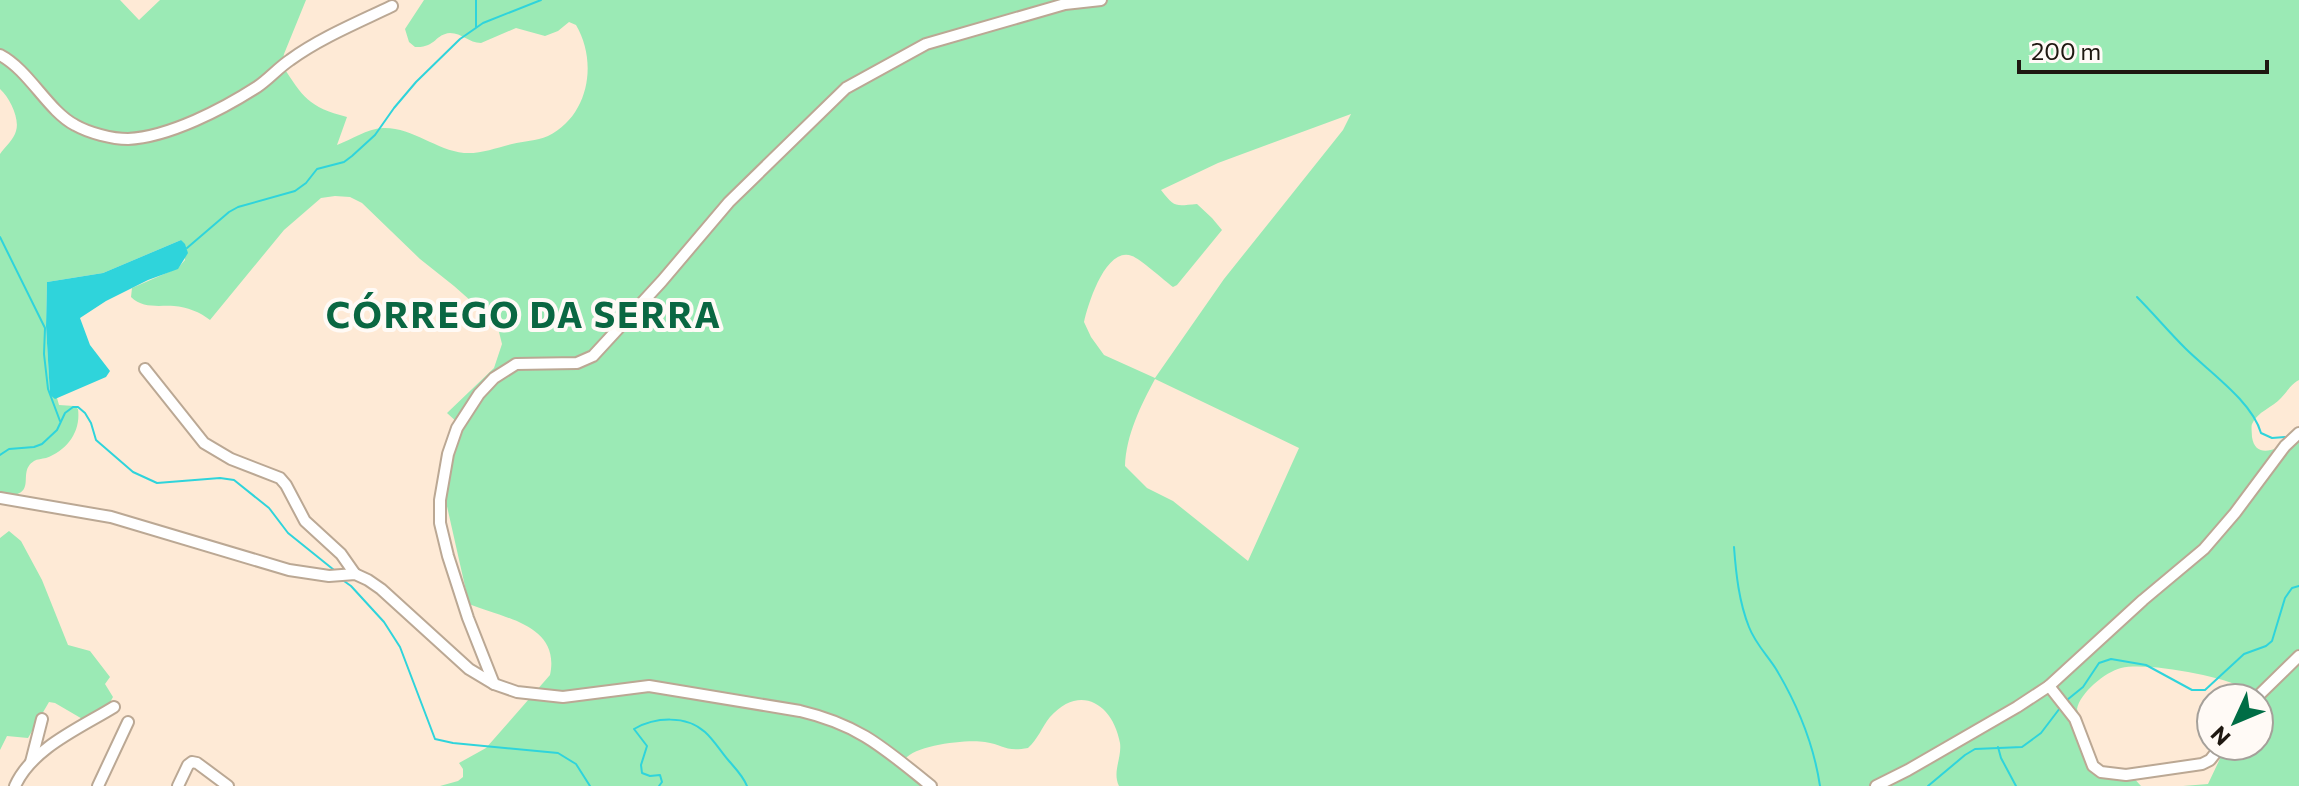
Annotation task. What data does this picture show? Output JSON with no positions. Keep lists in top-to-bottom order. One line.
{"districts":["CÓRREGO DA SERRA"],"scale_bar":"200 m","north":"bottom left"}
